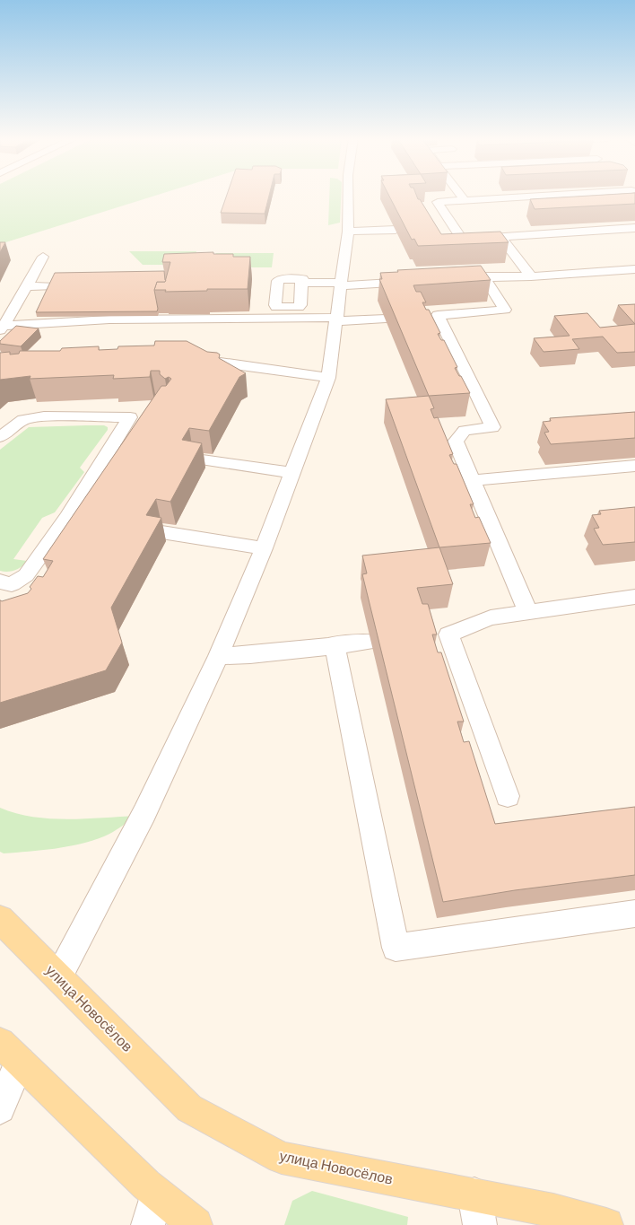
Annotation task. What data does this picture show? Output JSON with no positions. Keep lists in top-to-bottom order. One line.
{"streets":{"main road":["улица Новосёлов"]}}
